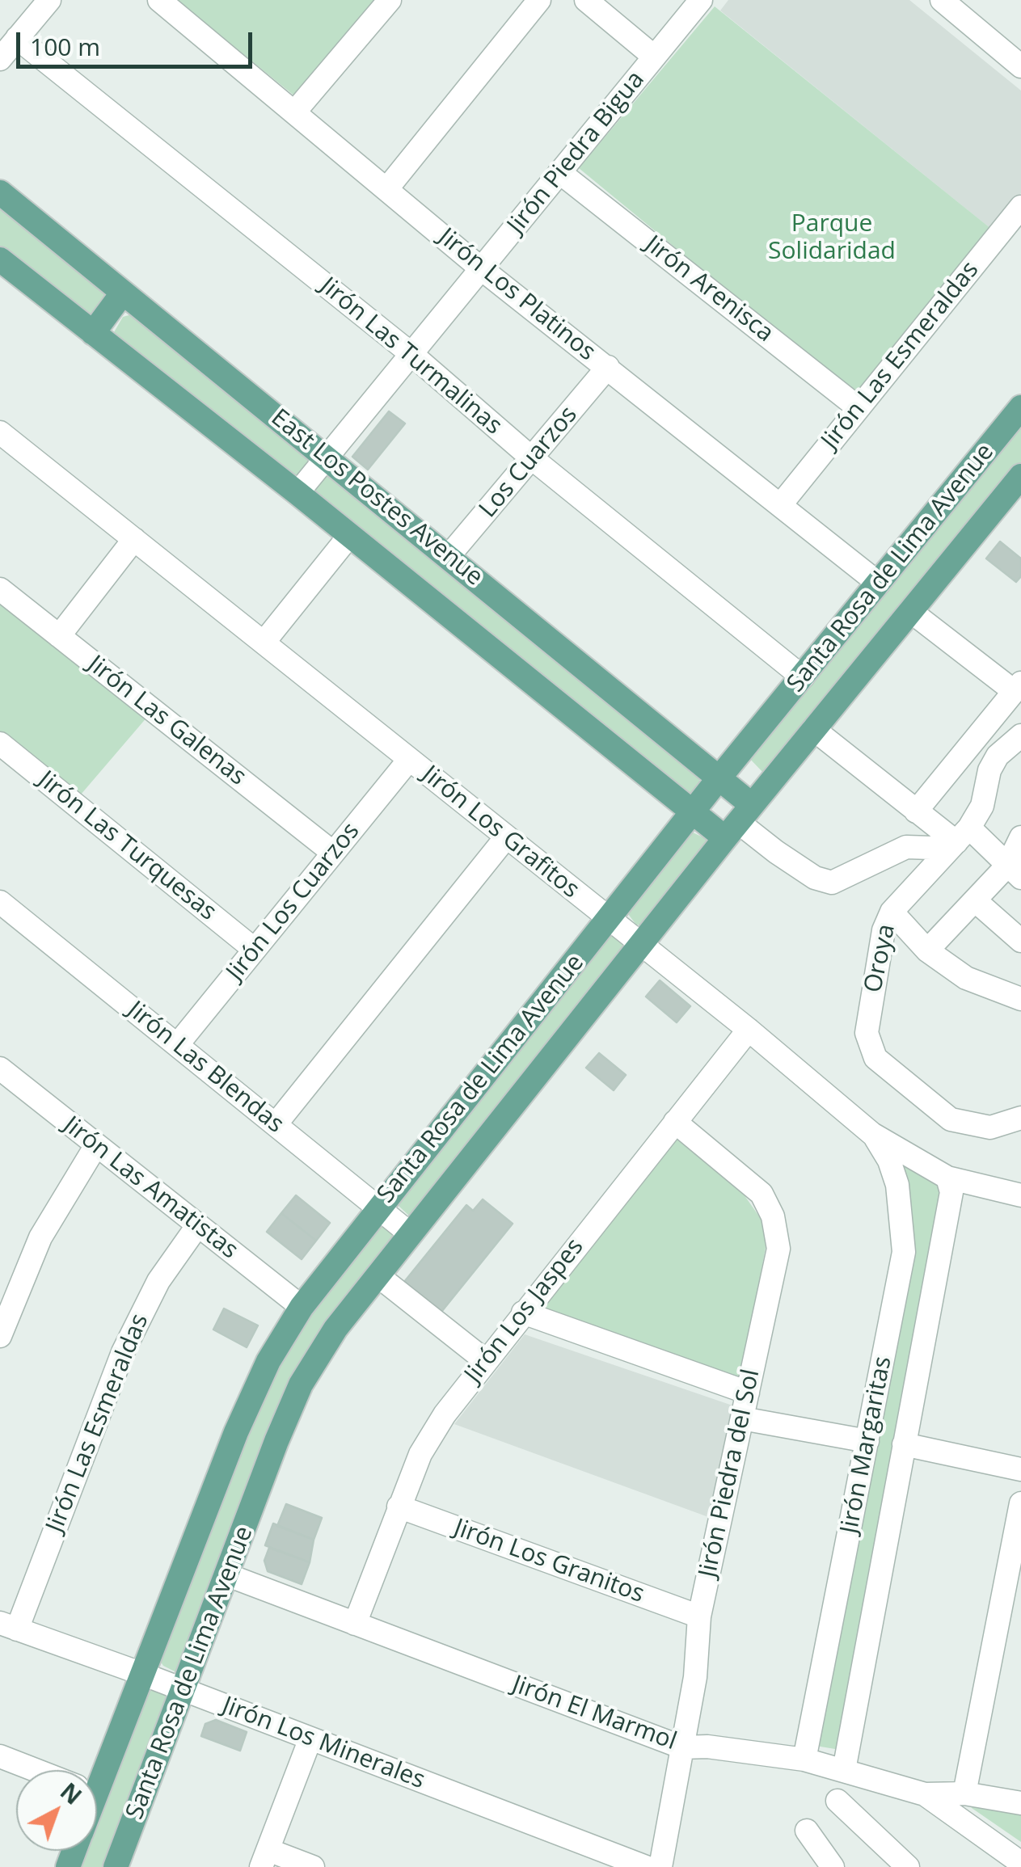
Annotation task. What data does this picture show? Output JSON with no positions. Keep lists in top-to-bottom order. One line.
{"streets":{"main road":["East Los Postes Avenue","Santa Rosa de Lima Avenue"],"street":["Jirón Piedra Bigua","Jirón Arenisca","Jirón Los Platinos","Jirón Las Esmeraldas","Jirón Las Turmalinas","Los Cuarzos","Jirón Las Galenas","Jirón Los Grafitos","Jirón Las Turquesas","Jirón Los Cuarzos","Oroya","Jirón Las Blendas","Jirón Las Amatistas","Jirón Los Jaspes","Jirón Margaritas","Jirón Piedra del Sol","Jirón Los Granitos","Jirón El Marmol","Jirón Los Minerales"]},"crossings":[["Jirón Piedra Bigua","Jirón Arenisca"],["Jirón Piedra Bigua","Jirón Los Platinos"],["Jirón Piedra Bigua","Jirón Las Turmalinas"],["Jirón Piedra Bigua","East Los Postes Avenue"],["Jirón Arenisca","Jirón Las Esmeraldas"],["Jirón Los Platinos","Jirón Las Esmeraldas"],["Jirón Los Platinos","Los Cuarzos"],["Jirón Los Platinos","Santa Rosa de Lima Avenue"],["Jirón Las Esmeraldas","Jirón Las Amatistas"],["Jirón Las Esmeraldas","Jirón Los Minerales"],["Jirón Las Turmalinas","Los Cuarzos"],["Jirón Las Turmalinas","Santa Rosa de Lima Avenue"],["Los Cuarzos","East Los Postes Avenue"],["East Los Postes Avenue","Santa Rosa de Lima Avenue"],["Santa Rosa de Lima Avenue","Jirón Los Grafitos"],["Santa Rosa de Lima Avenue","Jirón Las Blendas"],["Santa Rosa de Lima Avenue","Jirón Las Amatistas"],["Santa Rosa de Lima Avenue","Jirón El Marmol"],["Santa Rosa de Lima Avenue","Jirón Los Minerales"],["Jirón Las Galenas","Jirón Los Cuarzos"],["Jirón Los Grafitos","Jirón Los Cuarzos"],["Jirón Los Grafitos","Jirón Los Jaspes"],["Jirón Los Grafitos","Jirón Margaritas"],["Jirón Las Turquesas","Jirón Los Cuarzos"],["Jirón Los Cuarzos","Jirón Las Blendas"],["Jirón Los Jaspes","Jirón Piedra del Sol"],["Jirón Los Jaspes","Jirón Los Granitos"],["Jirón Los Jaspes","Jirón El Marmol"],["Jirón Margaritas","Jirón El Marmol"],["Jirón Piedra del Sol","Jirón Los Granitos"],["Jirón Piedra del Sol","Jirón El Marmol"]],"parks":["Parque Solidaridad"],"scale_bar":"100 m","north":"top right"}
